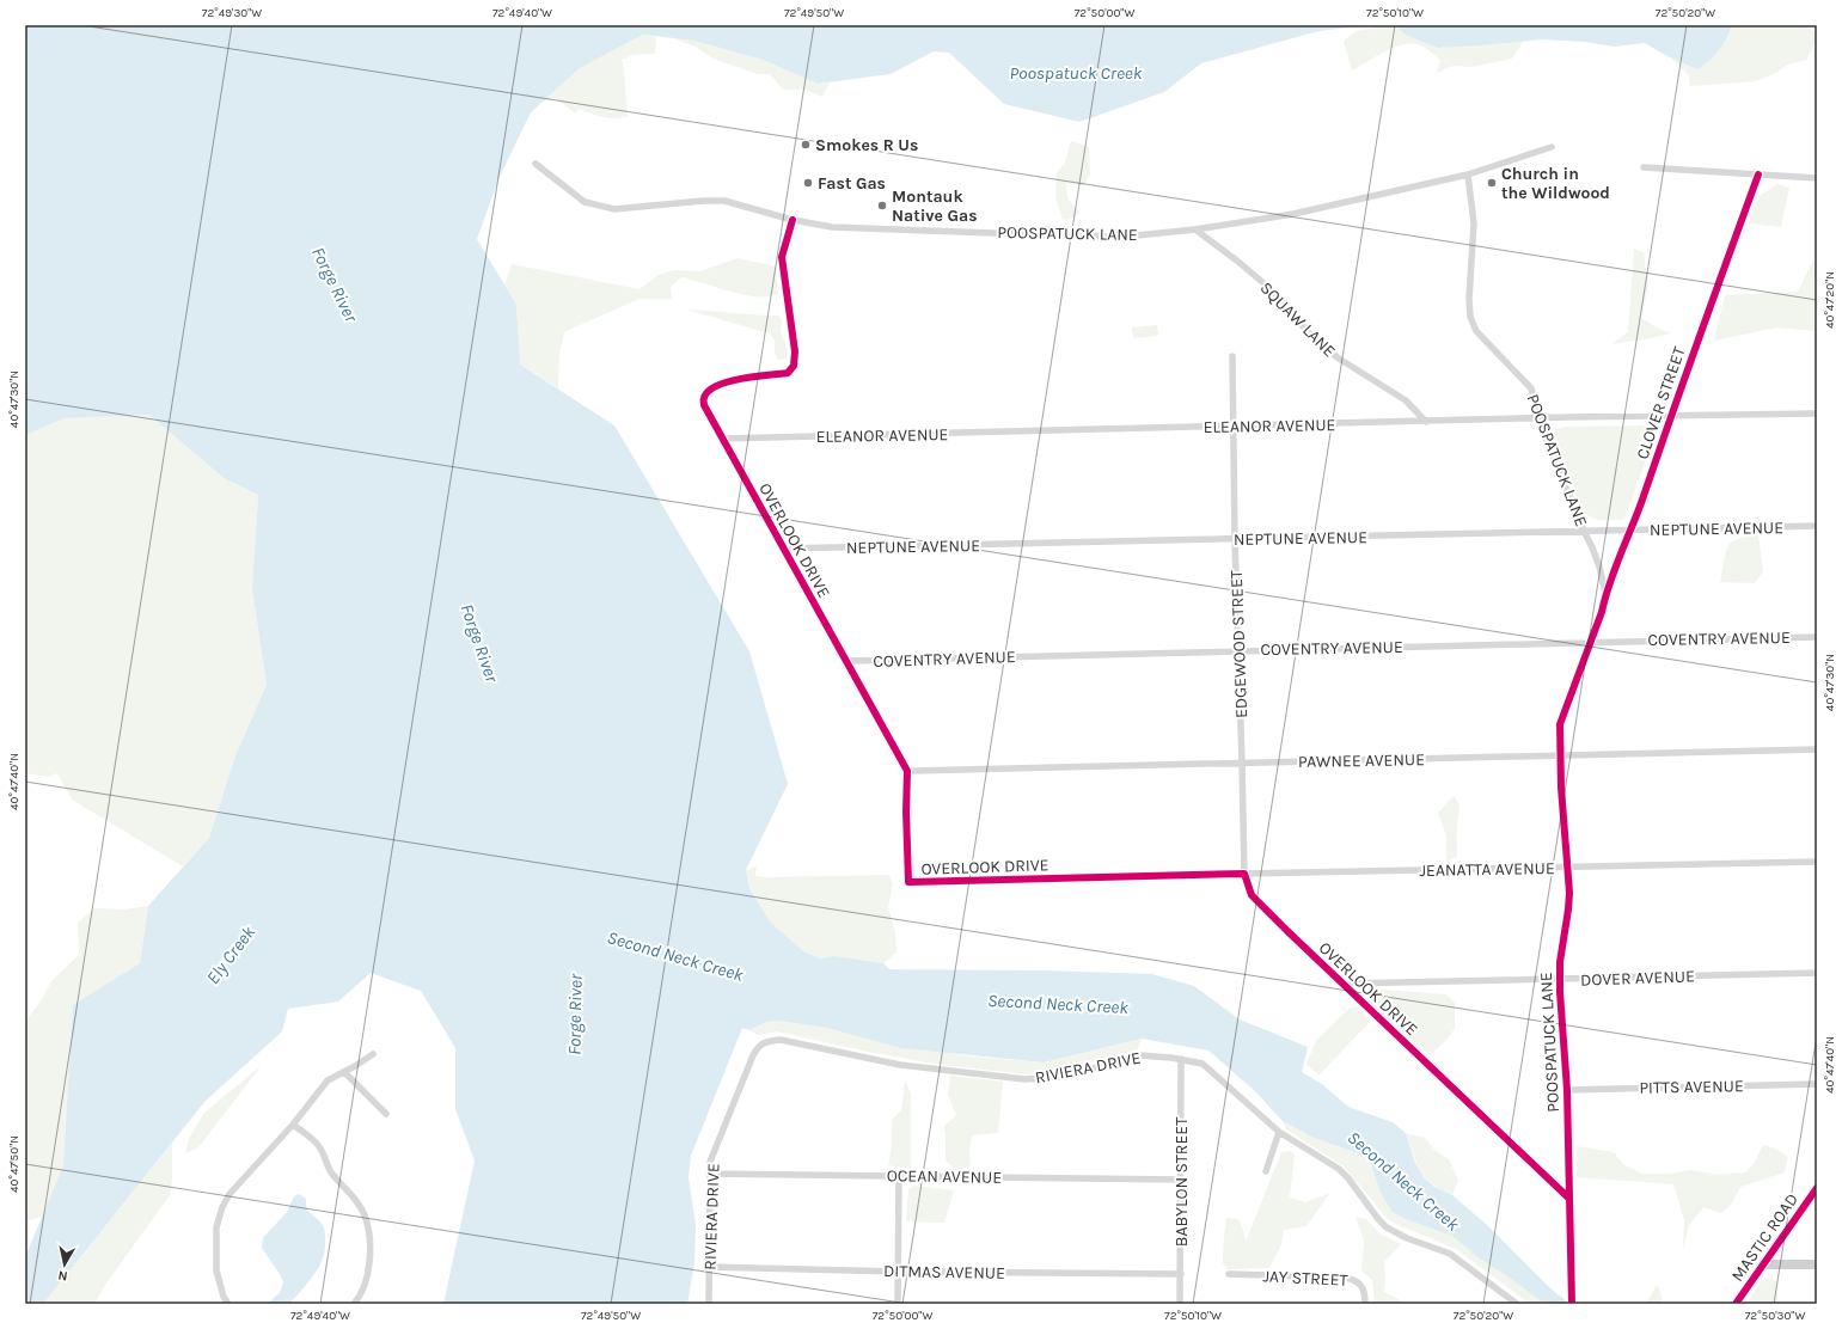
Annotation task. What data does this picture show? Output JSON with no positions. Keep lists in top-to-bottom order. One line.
{"streets":{"main road":["MASTIC ROAD"],"street":["POOSPATUCK LANE","SQUAW LANE","CLOVER STREET","ELEANOR AVENUE","NEPTUNE AVENUE","OVERLOOK DRIVE","COVENTRY AVENUE","EDGEWOOD STREET","PAWNEE AVENUE","JEANATTA AVENUE","DOVER AVENUE","RIVIERA DRIVE","PITTS AVENUE","OCEAN AVENUE","BABYLON STREET","DITMAS AVENUE","JAY STREET"]},"crossings":[["POOSPATUCK LANE","SQUAW LANE"],["POOSPATUCK LANE","CLOVER STREET"],["POOSPATUCK LANE","ELEANOR AVENUE"],["POOSPATUCK LANE","NEPTUNE AVENUE"],["POOSPATUCK LANE","OVERLOOK DRIVE"],["POOSPATUCK LANE","COVENTRY AVENUE"],["POOSPATUCK LANE","PAWNEE AVENUE"],["POOSPATUCK LANE","JEANATTA AVENUE"],["POOSPATUCK LANE","DOVER AVENUE"],["POOSPATUCK LANE","PITTS AVENUE"],["SQUAW LANE","ELEANOR AVENUE"],["CLOVER STREET","ELEANOR AVENUE"],["CLOVER STREET","NEPTUNE AVENUE"],["CLOVER STREET","COVENTRY AVENUE"],["ELEANOR AVENUE","OVERLOOK DRIVE"],["ELEANOR AVENUE","EDGEWOOD STREET"],["NEPTUNE AVENUE","OVERLOOK DRIVE"],["NEPTUNE AVENUE","EDGEWOOD STREET"],["OVERLOOK DRIVE","COVENTRY AVENUE"],["OVERLOOK DRIVE","EDGEWOOD STREET"],["OVERLOOK DRIVE","PAWNEE AVENUE"],["OVERLOOK DRIVE","JEANATTA AVENUE"],["OVERLOOK DRIVE","DOVER AVENUE"],["COVENTRY AVENUE","EDGEWOOD STREET"],["EDGEWOOD STREET","PAWNEE AVENUE"],["EDGEWOOD STREET","JEANATTA AVENUE"],["RIVIERA DRIVE","OCEAN AVENUE"],["RIVIERA DRIVE","BABYLON STREET"],["RIVIERA DRIVE","DITMAS AVENUE"],["OCEAN AVENUE","BABYLON STREET"],["BABYLON STREET","DITMAS AVENUE"]],"water":["Poospatuck Creek","Forge River","Ely Creek","Second Neck Creek"],"places":["Smokes R Us","Fast Gas","Church in the Wildwood","Montauk Native Gas"],"north":"bottom","coordinates":["72°49'30\"W","72°49'40\"W","72°49'50\"W","72°50'00\"W","72°50'10\"W","72°50'20\"W","40°47'20\"N","40°47'30\"N","40°47'40\"N","40°47'50\"N","72°50'30\"W"]}
